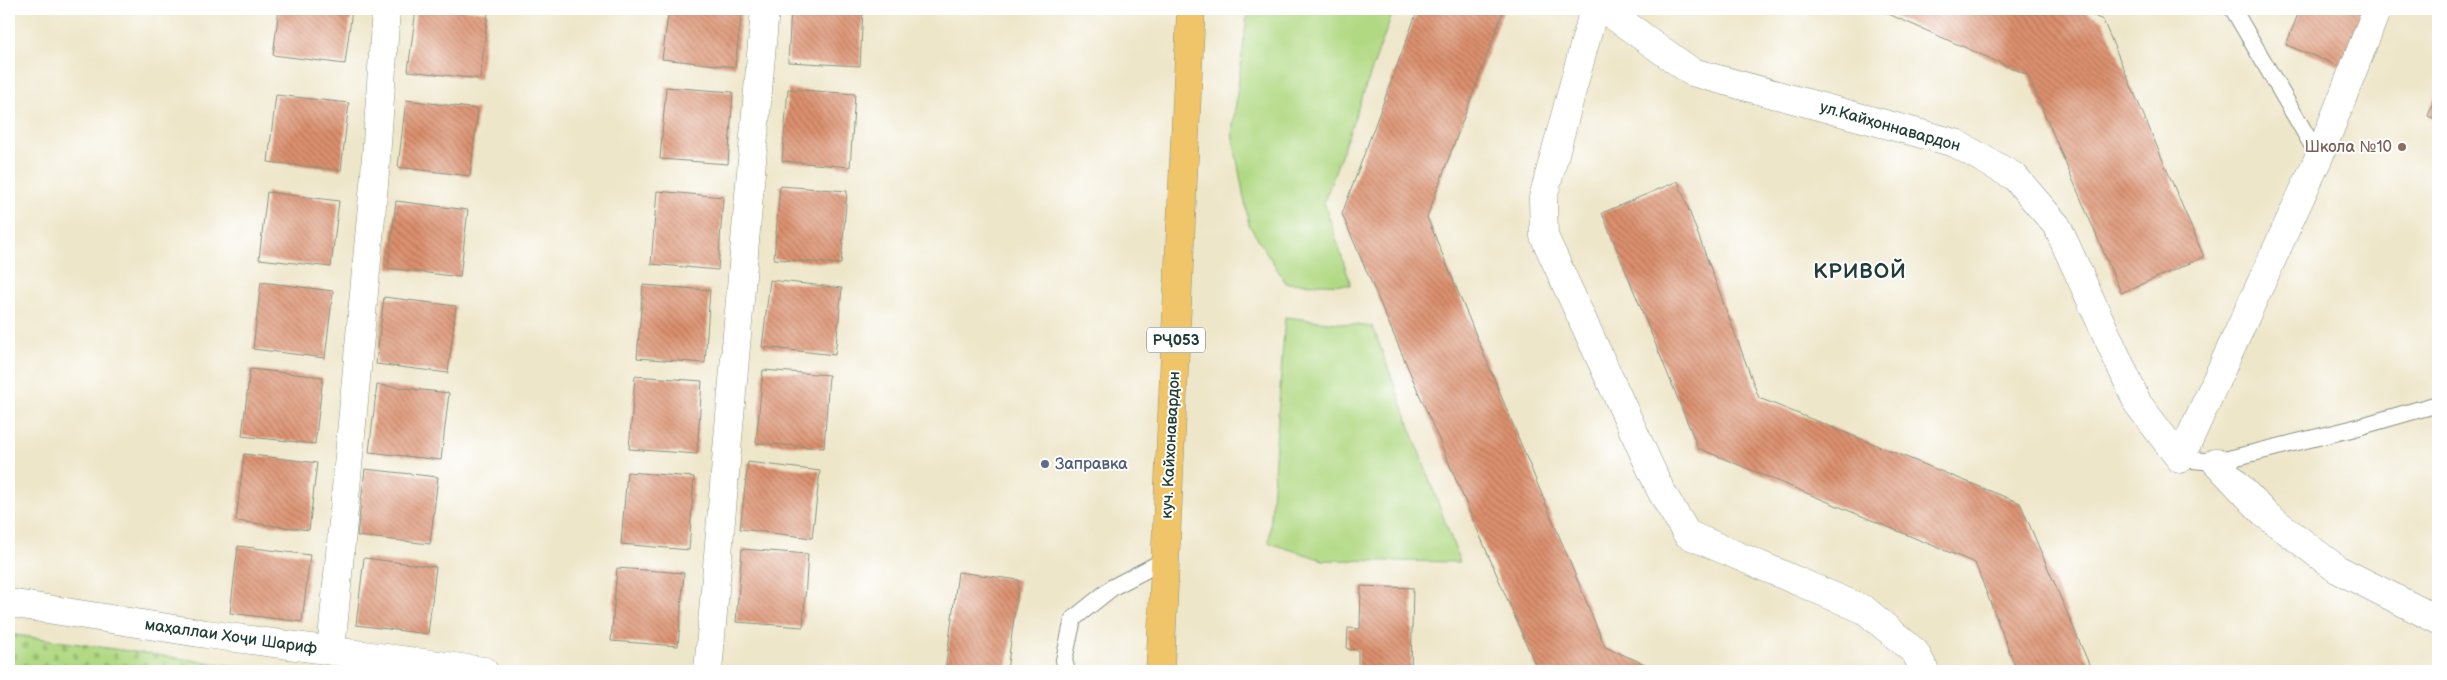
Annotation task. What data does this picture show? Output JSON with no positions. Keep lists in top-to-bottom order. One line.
{"streets":{"main road":["РҶ053","куч. Кайхонавардон"],"street":["ул.Кайҳоннавардон","маҳаллаи Хоҷи Шариф"]},"districts":["КРИВОЙ"],"places":["Школа №10","Заправка"]}
